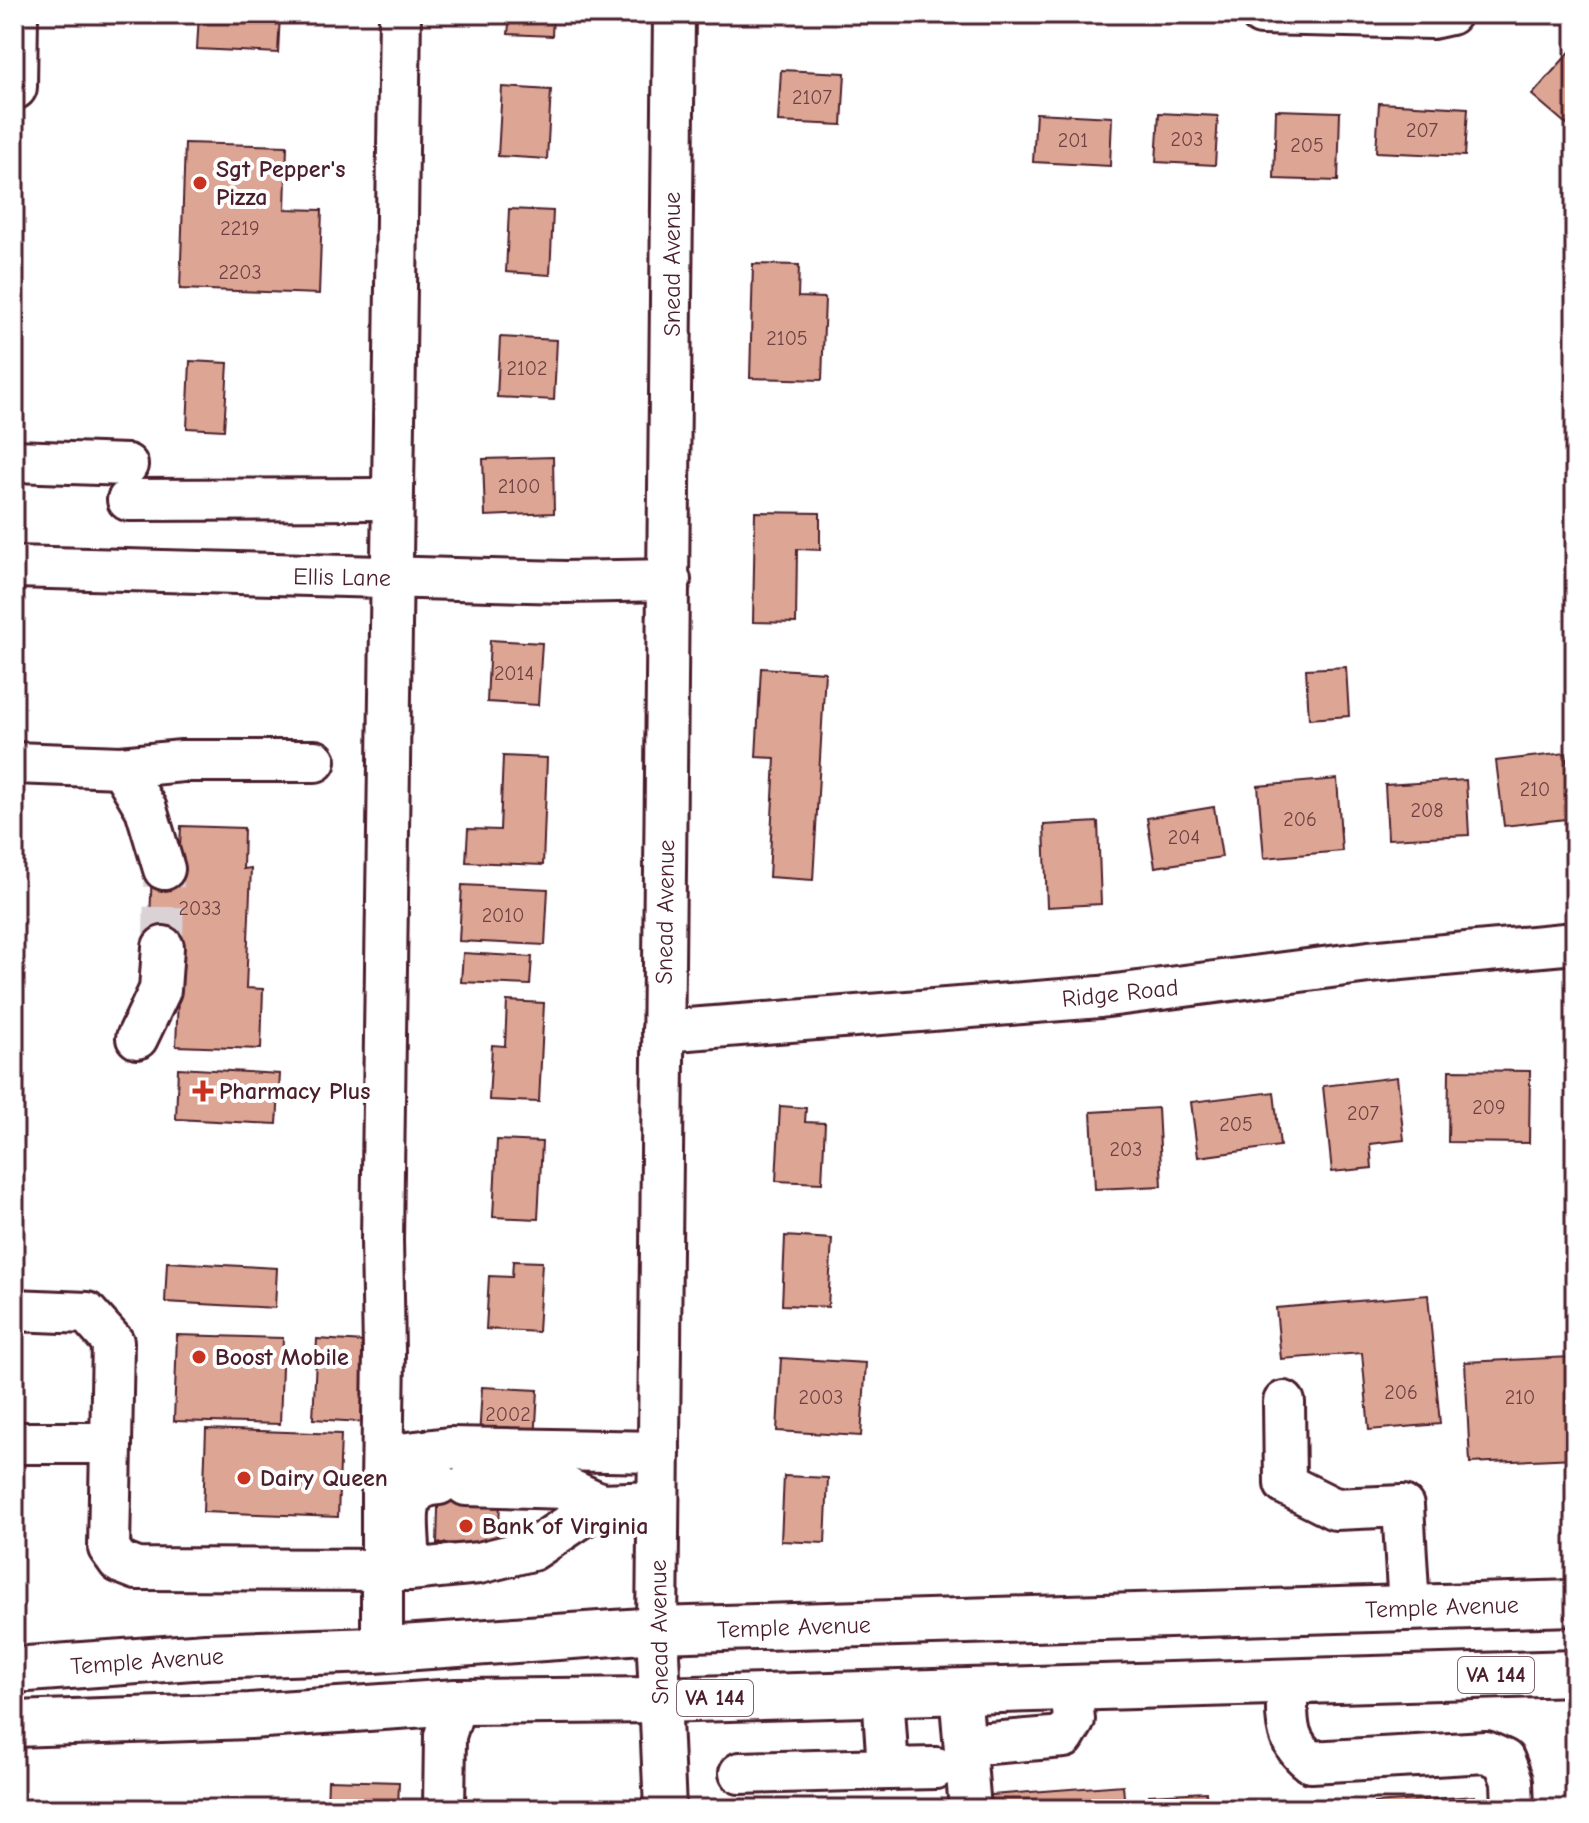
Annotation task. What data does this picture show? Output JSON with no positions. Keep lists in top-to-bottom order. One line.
{"streets":{"main road":["Temple Avenue","VA 144"],"street":["Snead Avenue","Ellis Lane","Ridge Road"]},"crossings":[["Snead Avenue","Ellis Lane"],["Snead Avenue","Ridge Road"],["Snead Avenue","Temple Avenue"],["Snead Avenue","VA 144"]],"places":{"other":["Sgt Pepper's Pizza","Boost Mobile","Dairy Queen","Bank of Virginia"],"health":["Pharmacy Plus"]},"house_numbers":["2107","207","203","201","205","2219","2203","2105","2102","2100","2014","210","208","206","204","2033","2010","209","207","205","203","206","2003","210","2002"]}
